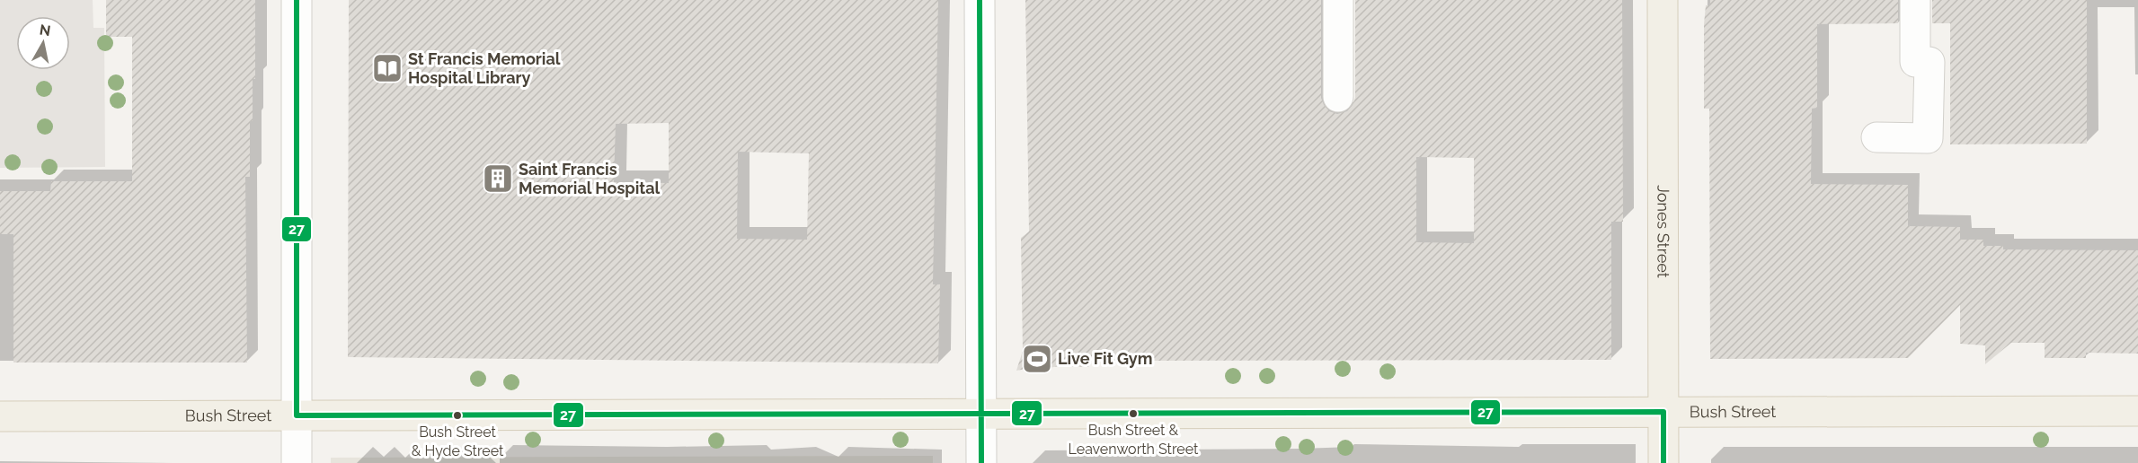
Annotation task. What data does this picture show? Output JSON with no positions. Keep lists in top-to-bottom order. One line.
{"streets":{"main road":["Jones Street","Bush Street"]},"crossings":[["Jones Street","Bush Street"]],"places":{"library":["St Francis Memorial Hospital Library"],"building":["Saint Francis Memorial Hospital"],"sports":["Live Fit Gym"],"other":["Bush Street & Leavenworth Street","Bush Street & Hyde Street"]},"lines":["transit line 27"],"north":"top"}
